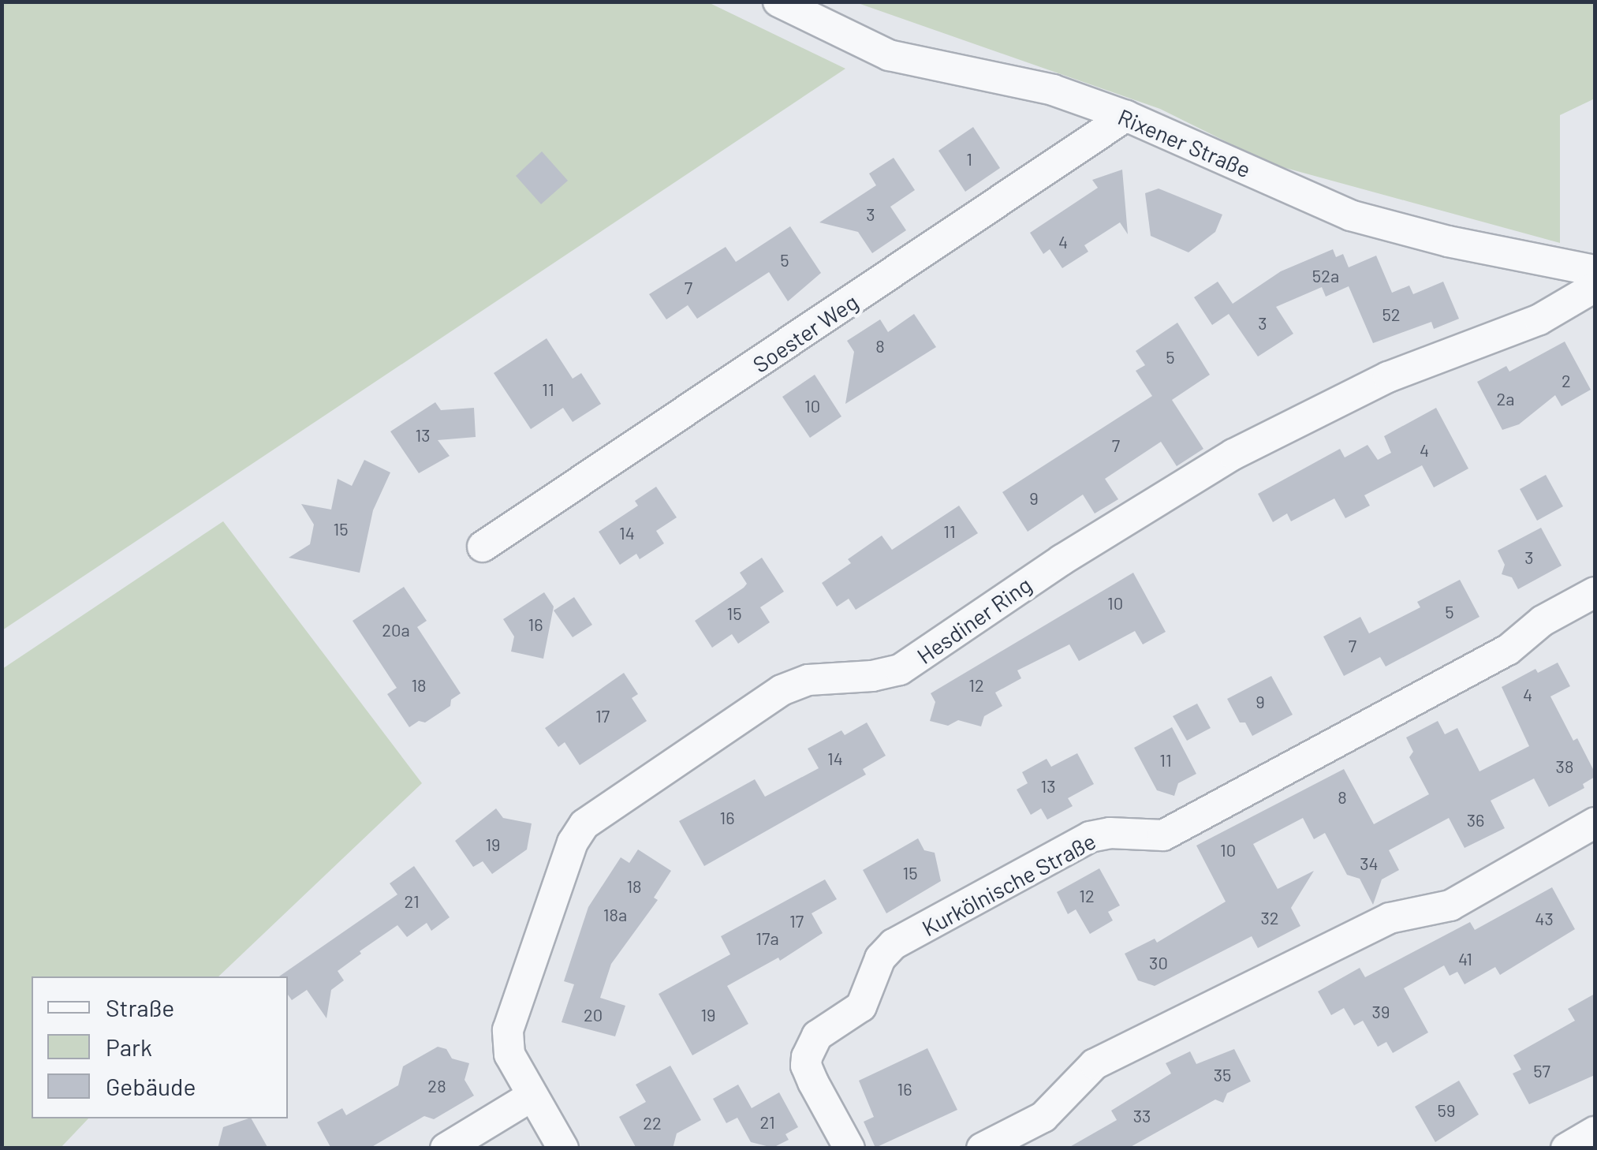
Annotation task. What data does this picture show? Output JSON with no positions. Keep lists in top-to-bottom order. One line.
{"streets":{"street":["Rixener Straße","Soester Weg","Hesdiner Ring","Kurkölnische Straße"]},"crossings":[["Rixener Straße","Soester Weg"]],"house_numbers":["1","3","4","5","52a","7","52","3","8","5","2","11","2a","10","13","7","4","9","15","11","14","3","10","5","15","16","20a","7","18","12","4","9","17","14","11","38","13","8","16","36","19","10","34","15","18","12","21","18a","32","43","17","17a","41","30","39","20","19","57","35","28","16","59","33","21","22"],"legend":["Straße","Park","Gebäude"]}
